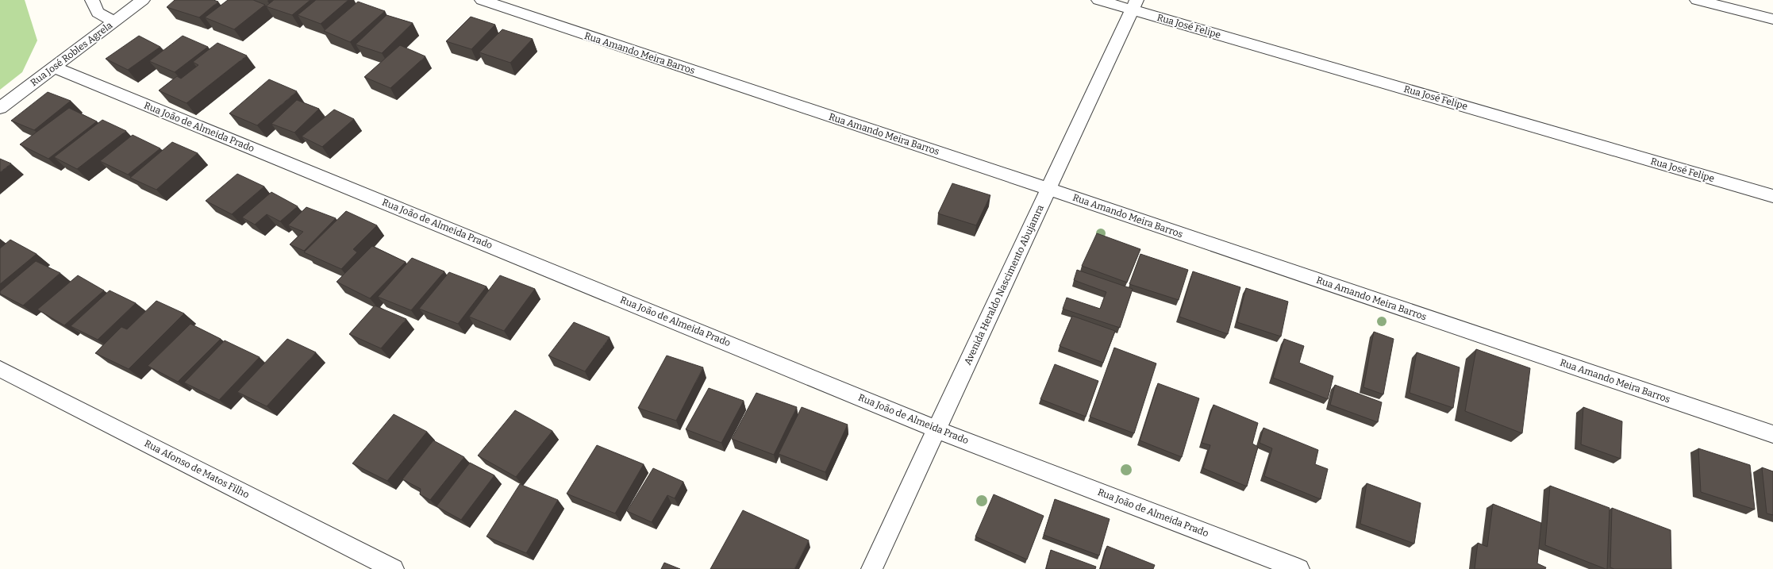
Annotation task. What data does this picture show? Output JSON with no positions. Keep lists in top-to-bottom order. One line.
{"streets":{"street":["Rua José Felipe","Rua Amando Meira Barros","Rua José Robles Agrela","Rua João de Almeida Prado","Avenida Heraldo Nascimento Abujamra","Rua Afonso de Matos Filho"]},"crossings":[["Rua José Felipe","Avenida Heraldo Nascimento Abujamra"],["Rua Amando Meira Barros","Avenida Heraldo Nascimento Abujamra"],["Rua José Robles Agrela","Rua João de Almeida Prado"],["Rua João de Almeida Prado","Avenida Heraldo Nascimento Abujamra"]]}
